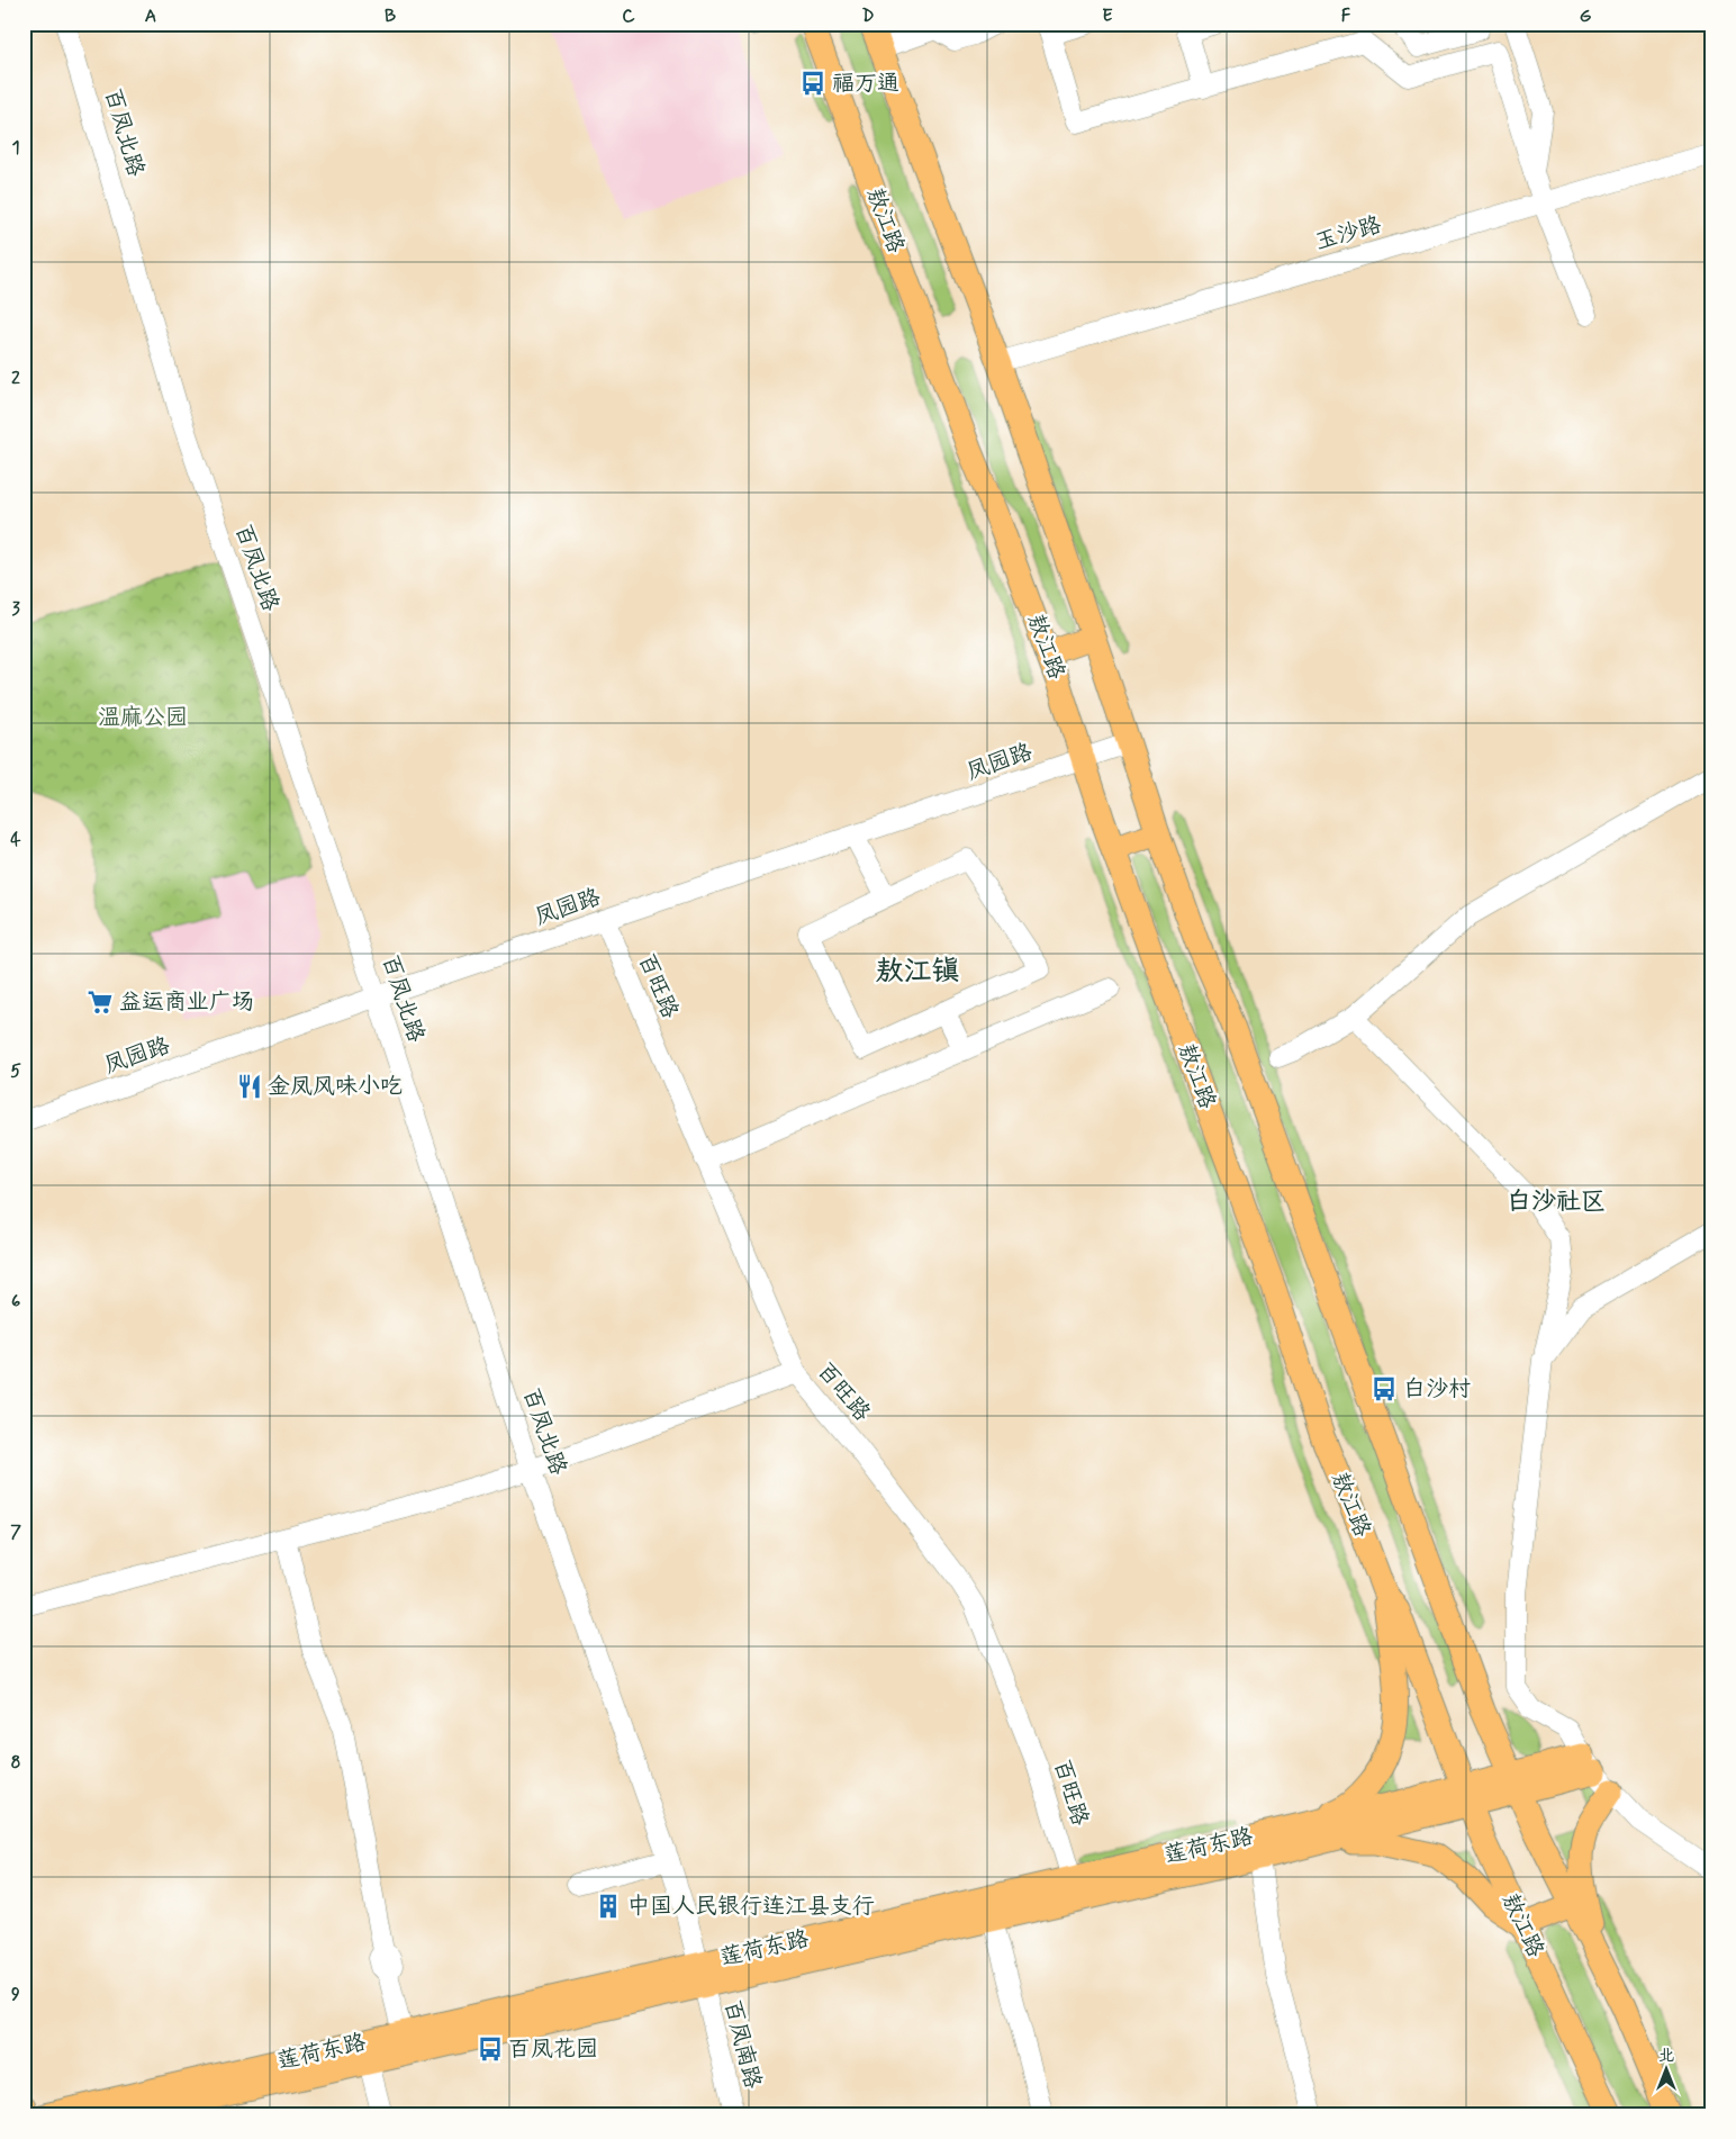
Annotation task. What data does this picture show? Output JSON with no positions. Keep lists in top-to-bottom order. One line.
{"streets":{"main road":["敖江路","莲荷东路"],"street":["百凤北路","玉沙路","凤园路","百旺路","百凤南路"]},"crossings":[["百凤北路","凤园路"],["百凤北路","莲荷东路"],["百凤北路","百凤南路"],["敖江路","凤园路"],["敖江路","莲荷东路"],["凤园路","百旺路"],["百旺路","莲荷东路"],["莲荷东路","百凤南路"]],"districts":["敖江镇","白沙社区"],"parks":["温麻公园"],"places":{"bus stop":["福万通","白沙村","百凤花园"],"supermarket":["益运商业广场"],"restaurant":["金凤风味小吃"],"building":["中国人民银行连江县支行"]},"north":"top","grid":{"columns":["A","B","C","D","E","F","G"],"rows":["1","2","3","4","5","6","7","8","9"]}}
